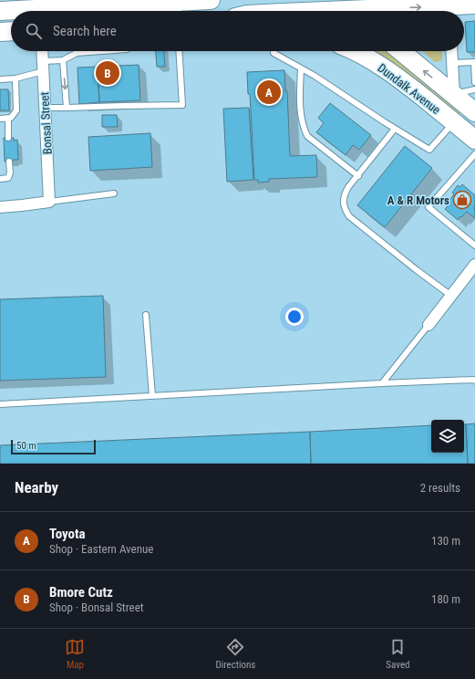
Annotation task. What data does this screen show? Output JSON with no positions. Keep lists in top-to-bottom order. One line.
{"streets":{"main road":["Dundalk Avenue"],"street":["Bonsal Street"]},"places":{"shop":["A & R Motors"]},"scale_bar":"50 m","page":{"search":"Search here","pins":["B","A"],"scale":"50 m","heading":["Nearby","2 results"],"list":[{"mark":"A","name":"Toyota","note":"Shop · Eastern Avenue","value":"130 m"},{"mark":"B","name":"Bmore Cutz","note":"Shop · Bonsal Street","value":"180 m"}],"nav":["Map","Directions","Saved"]}}
